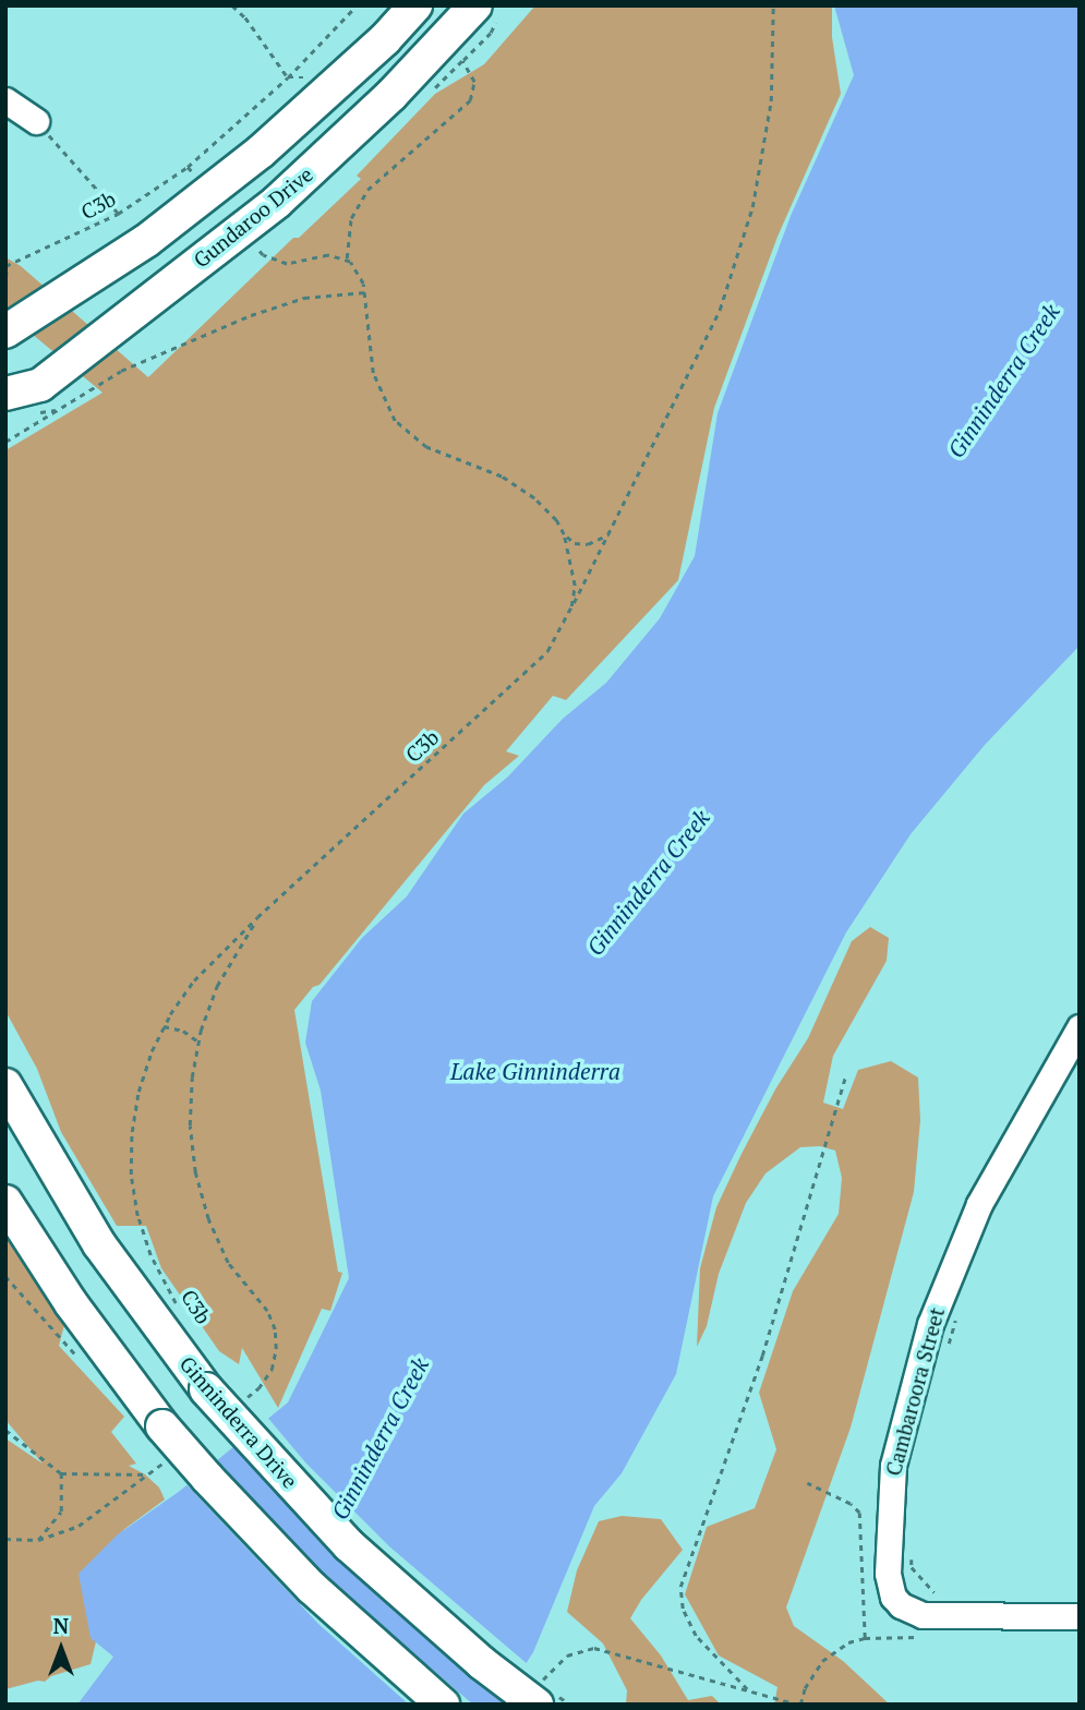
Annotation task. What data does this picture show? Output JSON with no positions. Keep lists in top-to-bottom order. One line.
{"streets":{"main road":["Gundaroo Drive","Ginninderra Drive"],"street":["Cambaroora Street"],"path":["C3b"]},"water":["Ginninderra Creek","Lake Ginninderra"],"north":"top"}
